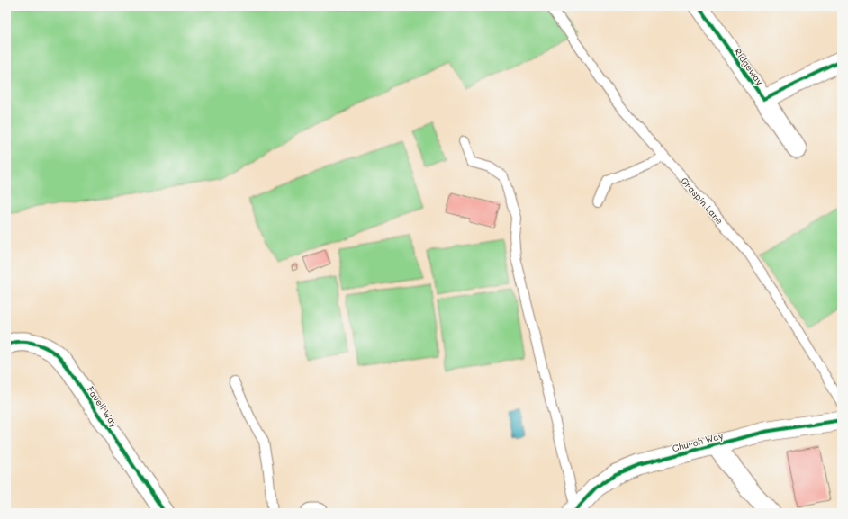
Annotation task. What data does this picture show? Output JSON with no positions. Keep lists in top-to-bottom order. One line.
{"streets":{"street":["Ridgeway","Favell Way","Church Way"],"lane":["Graspin Lane"]}}
